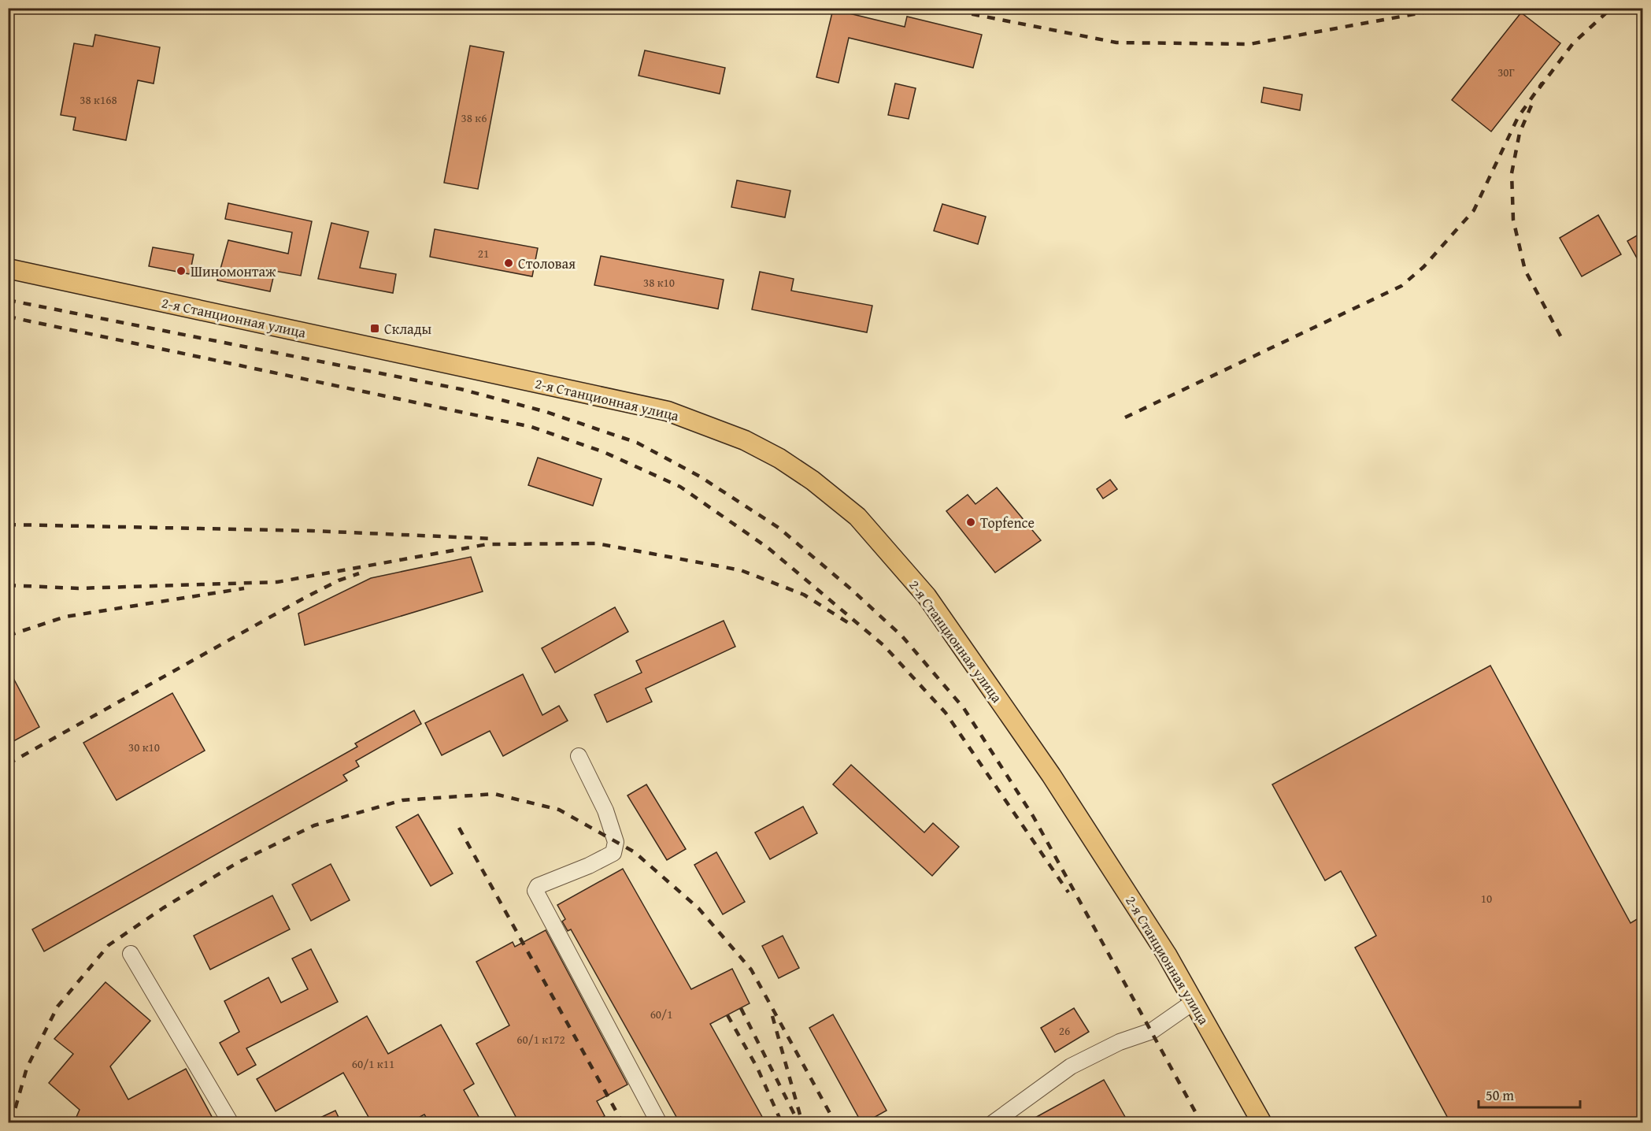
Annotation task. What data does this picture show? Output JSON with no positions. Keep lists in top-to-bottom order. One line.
{"streets":{"main road":["2-я Станционная улица"]},"places":{"other":["Столовая","Шиномонтаж","Topfence"],"transit":["Склады"]},"house_numbers":["30Г","38 к168","38 к6","21","38 к10","30 к10","10","60/1","26","60/1 к172","60/1 к11"],"scale_bar":"50 m"}
